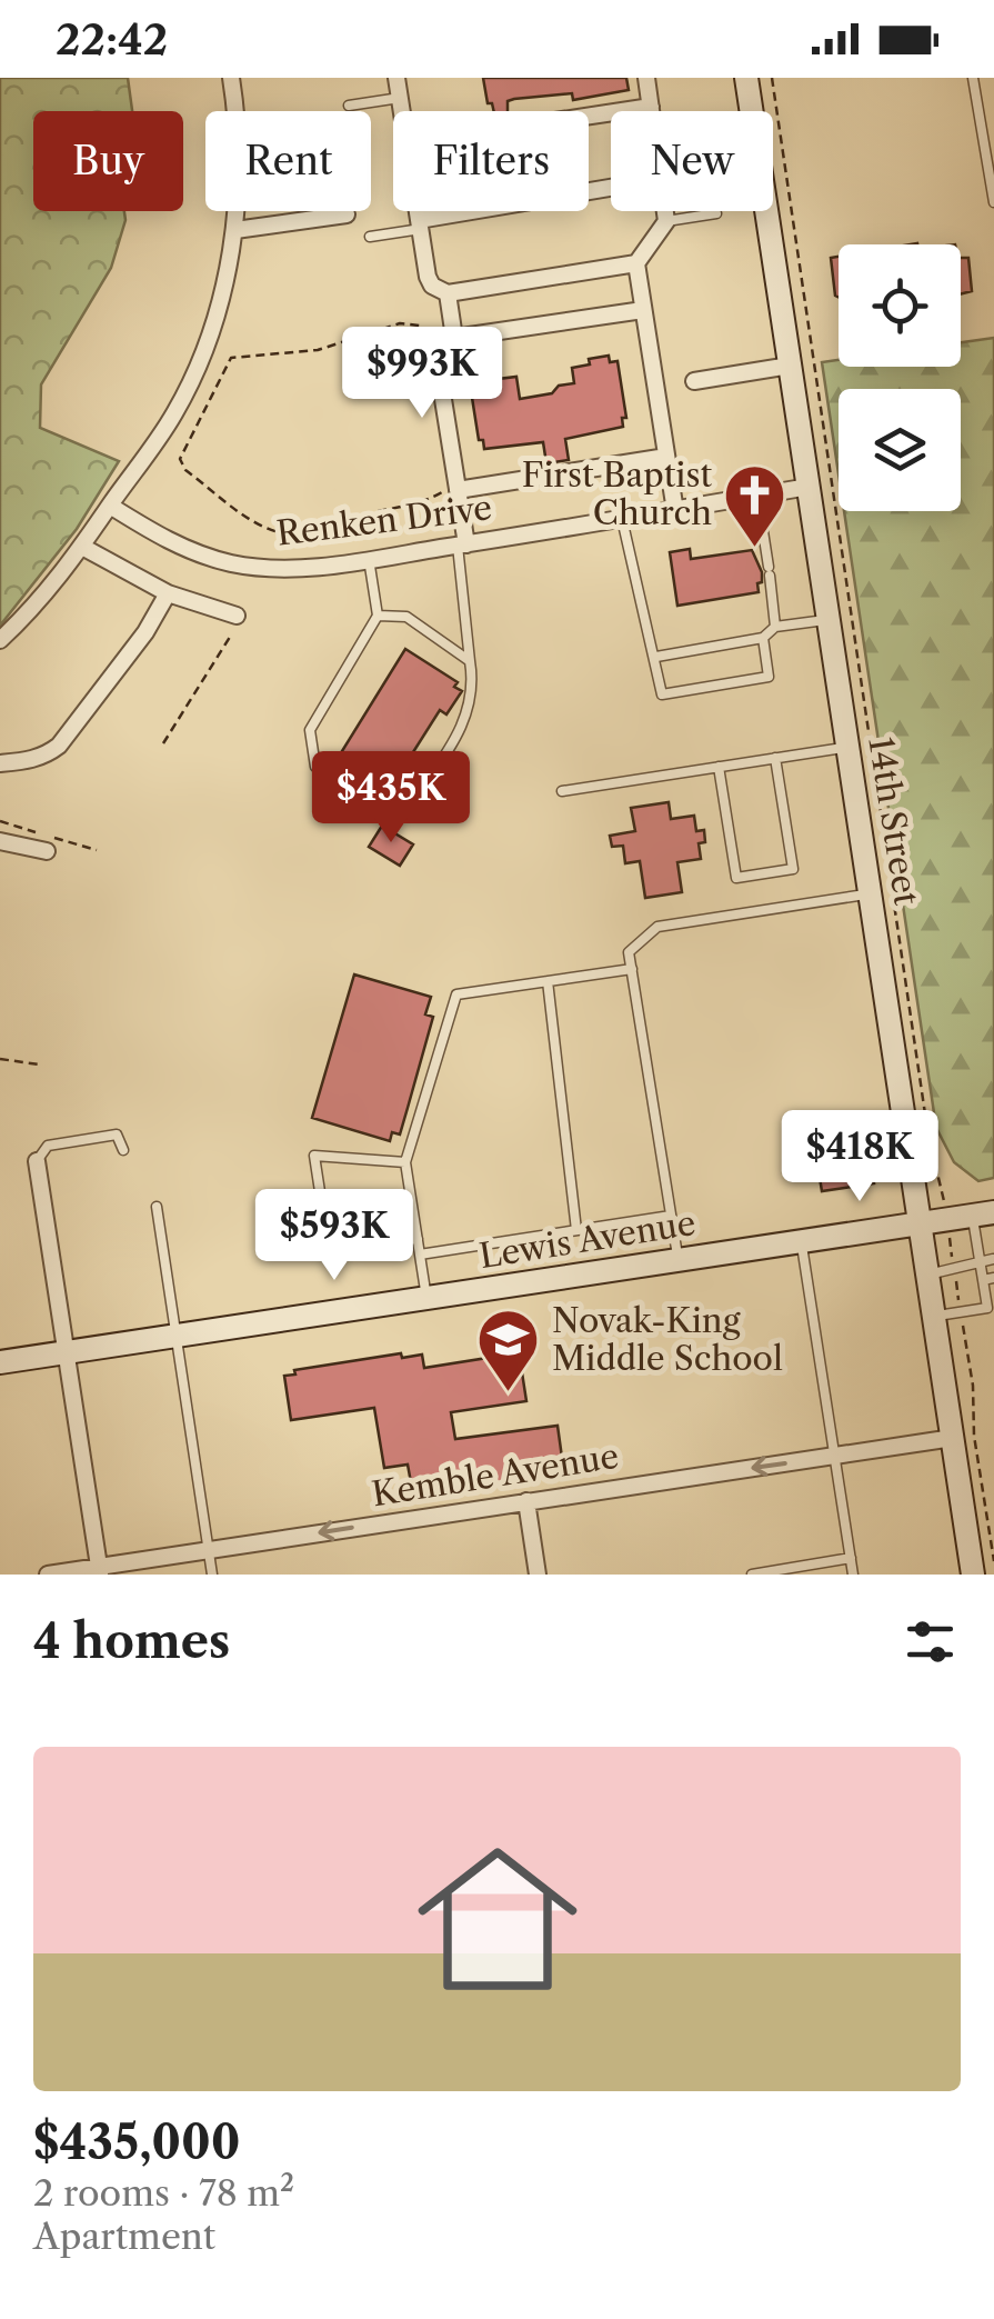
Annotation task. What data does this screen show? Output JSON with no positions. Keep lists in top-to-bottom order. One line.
{"streets":{"street":["Renken Drive","14th Street","Lewis Avenue","Kemble Avenue"]},"crossings":[["Renken Drive","14th Street"],["14th Street","Lewis Avenue"],["14th Street","Kemble Avenue"]],"one_way":["Kemble Avenue"],"places":{"church":["First Baptist Church"],"school or university":["Novak-King Middle School"]},"page":{"status":"22:42","chip":["Buy","Rent","Filters","New"],"price":["$993K","$435K","$418K","$593K"],"heading":"4 homes","list":[{"name":"$435,000","note":"2 rooms · 78 m² · Apartment"}]}}
